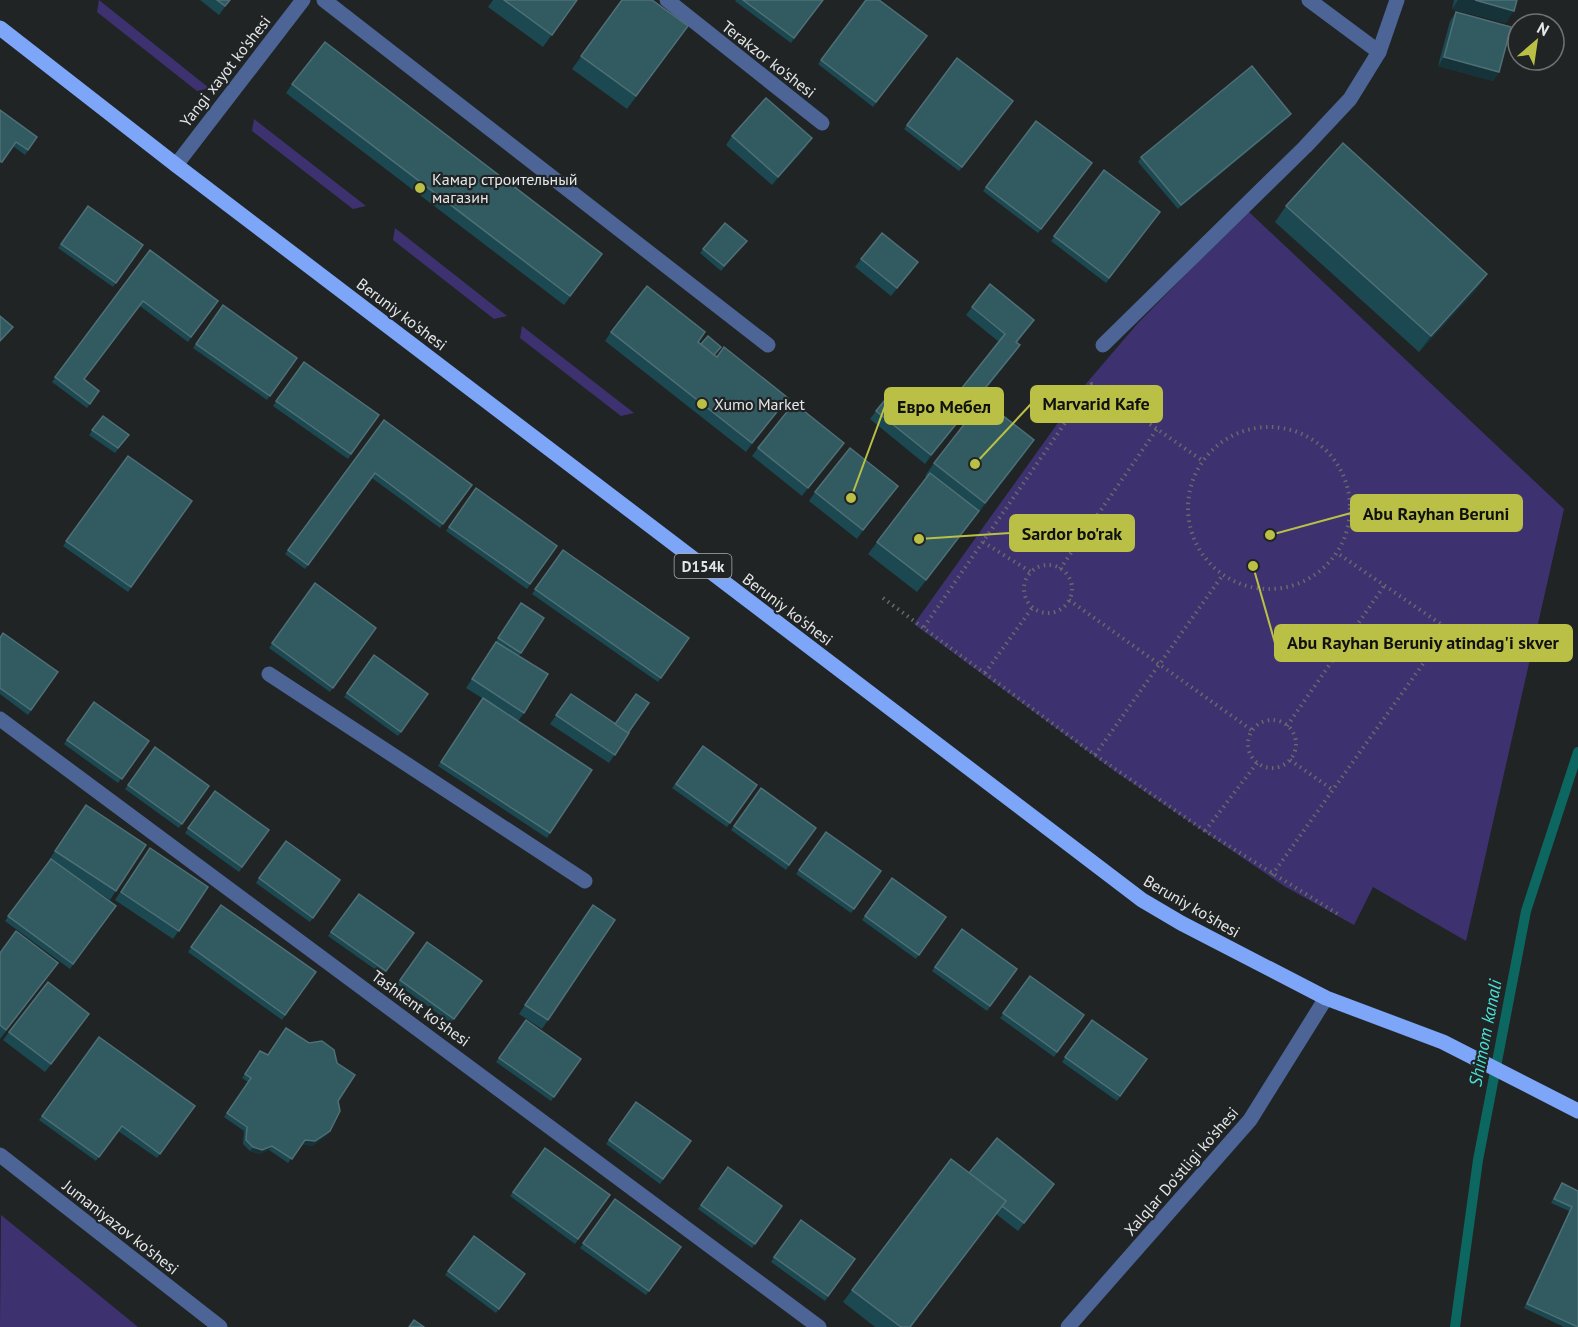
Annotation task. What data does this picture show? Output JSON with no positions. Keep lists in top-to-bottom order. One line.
{"streets":{"main road":["Beruniy ko'shesi","D154k"],"street":["Terakzor ko'shesi","Yangi xayot ko'shesi","Tashkent ko'shesi","Xalqlar Do'stligi ko'shesi","Jumaniyazov ko'shesi"]},"crossings":[["Yangi xayot ko'shesi","Beruniy ko'shesi"],["Beruniy ko'shesi","Xalqlar Do'stligi ko'shesi"]],"water":["Shimom kanali"],"places":["Камар строительный магазин","Xumo Market","Marvarid Kafe","Евро Мебел","Abu Rayhan Beruni","Sardor bo'rak","Abu Rayhan Beruniy atindag'i skver"],"north":"top right"}
